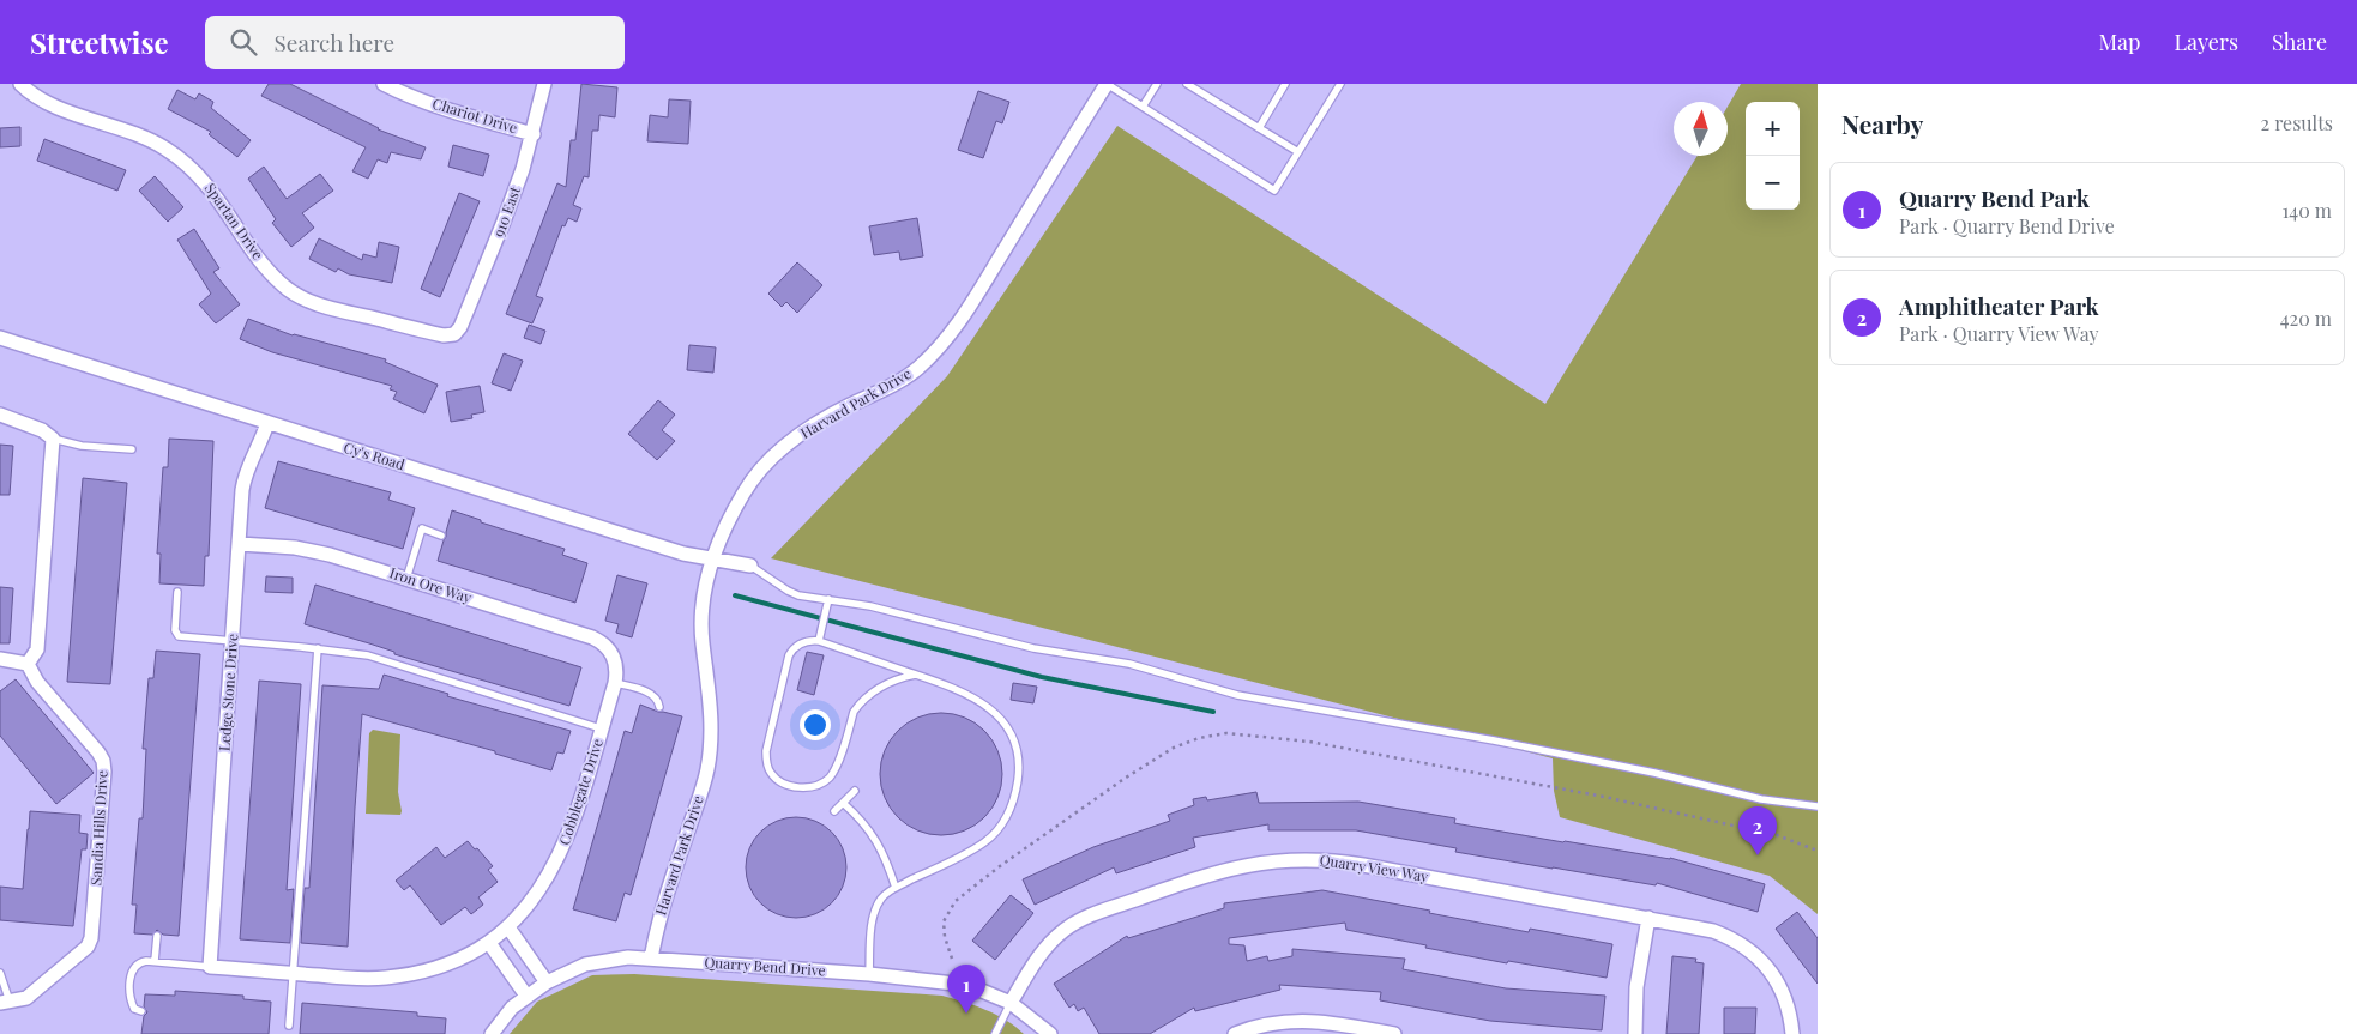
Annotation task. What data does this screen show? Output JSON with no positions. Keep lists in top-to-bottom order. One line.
{"streets":{"street":["Chariot Drive","910 East","Spartan Drive","Harvard Park Drive","Cy's Road","Iron Ore Way","Ledge Stone Drive","Cobblegate Drive","Sandia Hills Drive","Quarry View Way","Quarry Bend Drive"]},"crossings":[["Chariot Drive","910 East"],["910 East","Spartan Drive"],["Harvard Park Drive","Cy's Road"],["Harvard Park Drive","Quarry Bend Drive"],["Cy's Road","Ledge Stone Drive"],["Iron Ore Way","Ledge Stone Drive"],["Iron Ore Way","Cobblegate Drive"],["Ledge Stone Drive","Cobblegate Drive"],["Quarry View Way","Quarry Bend Drive"]],"north":"top","page":{"header":"Streetwise","search":"Search here","nav":["Map","Layers","Share"],"heading":["Nearby","2 results"],"map_buttons":["+","−"],"list":[{"mark":"1","name":"Quarry Bend Park","note":"Park · Quarry Bend Drive","value":"140 m"},{"mark":"2","name":"Amphitheater Park","note":"Park · Quarry View Way","value":"420 m"}],"pins":["2","1"]}}
